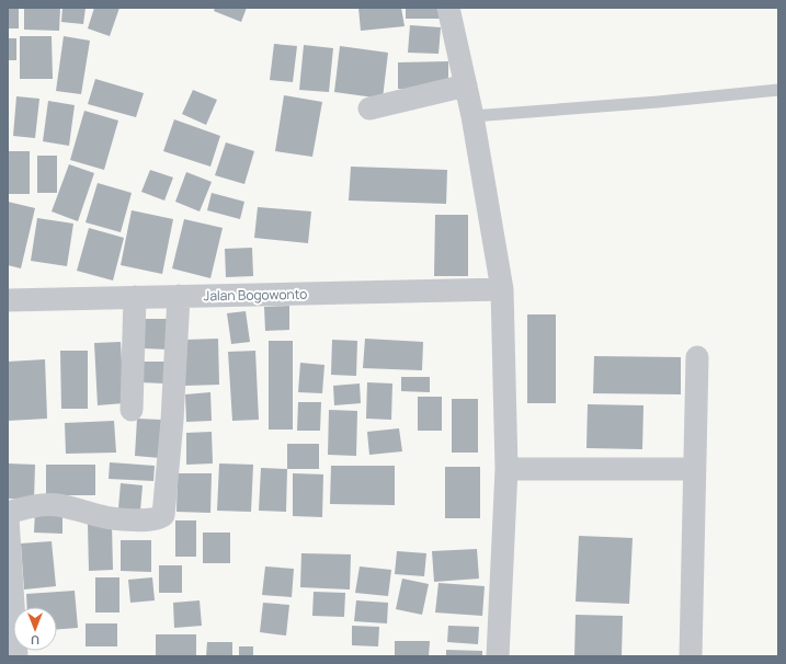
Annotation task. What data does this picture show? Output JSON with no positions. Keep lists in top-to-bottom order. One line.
{"streets":{"street":["Jalan Bogowonto"]},"north":"bottom"}
